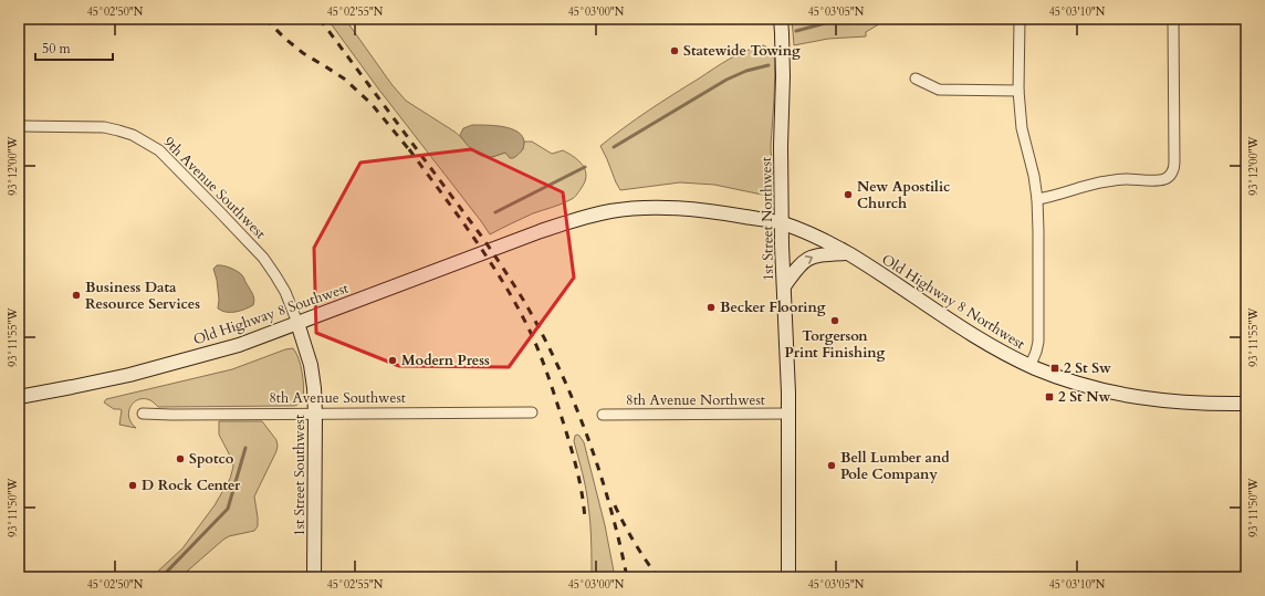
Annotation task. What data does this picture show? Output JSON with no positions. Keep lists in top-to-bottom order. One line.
{"streets":{"street":["9th Avenue Southwest","1st Street Northwest","Old Highway 8 Northwest","Old Highway 8 Southwest","8th Avenue Southwest","8th Avenue Northwest","1st Street Southwest"]},"crossings":[["9th Avenue Southwest","Old Highway 8 Southwest"],["9th Avenue Southwest","1st Street Southwest"],["1st Street Northwest","Old Highway 8 Northwest"],["1st Street Northwest","Old Highway 8 Southwest"],["1st Street Northwest","8th Avenue Northwest"],["Old Highway 8 Northwest","Old Highway 8 Southwest"],["Old Highway 8 Southwest","1st Street Southwest"],["8th Avenue Southwest","1st Street Southwest"]],"places":{"other":["Statewide Towing","New Apostilic Church","Business Data Resource Services","Becker Flooring","Torgerson Print Finishing","Modern Press","Spotco","Bell Lumber and Pole Company","D Rock Center"],"transit":["2 St Sw","2 St Nw"]},"scale_bar":"50 m","coordinates":["45°02'50\"N","45°02'55\"N","45°03'00\"N","45°03'05\"N","45°03'10\"N","93°12'00\"W","93°11'55\"W","93°11'50\"W"]}
